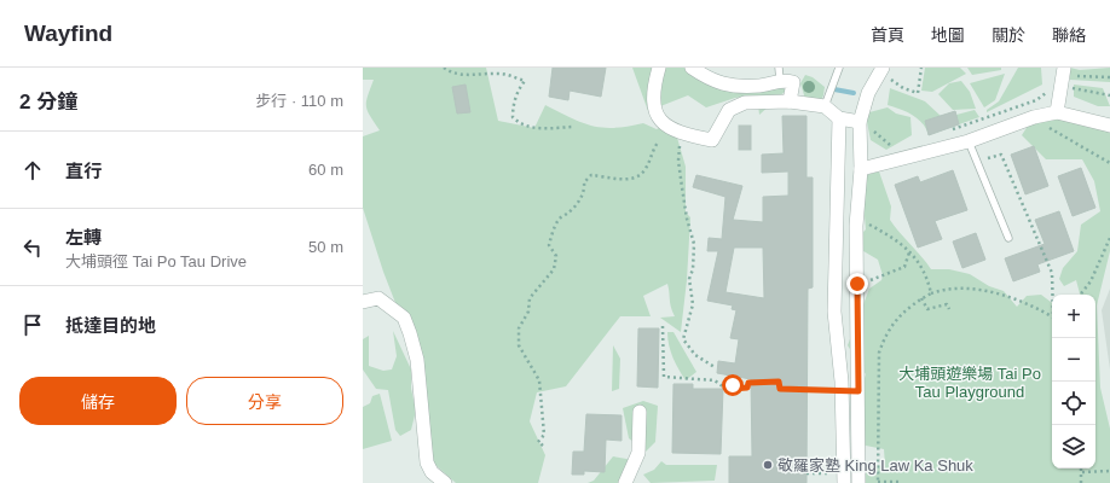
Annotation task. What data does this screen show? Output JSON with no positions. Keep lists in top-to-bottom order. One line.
{"parks":["大埔頭遊樂場 Tai Po Tau Playground"],"places":["敬羅家塾 King Law Ka Shuk"],"page":{"header":"Wayfind","nav":["首頁","地圖","關於","聯絡"],"heading":["2 分鐘","步行 · 110 m"],"list":[["直行","60 m"],["左轉","大埔頭徑 Tai Po Tau Drive","50 m"],"抵達目的地"],"map_buttons":["+","−"],"buttons":["儲存","分享"]}}
